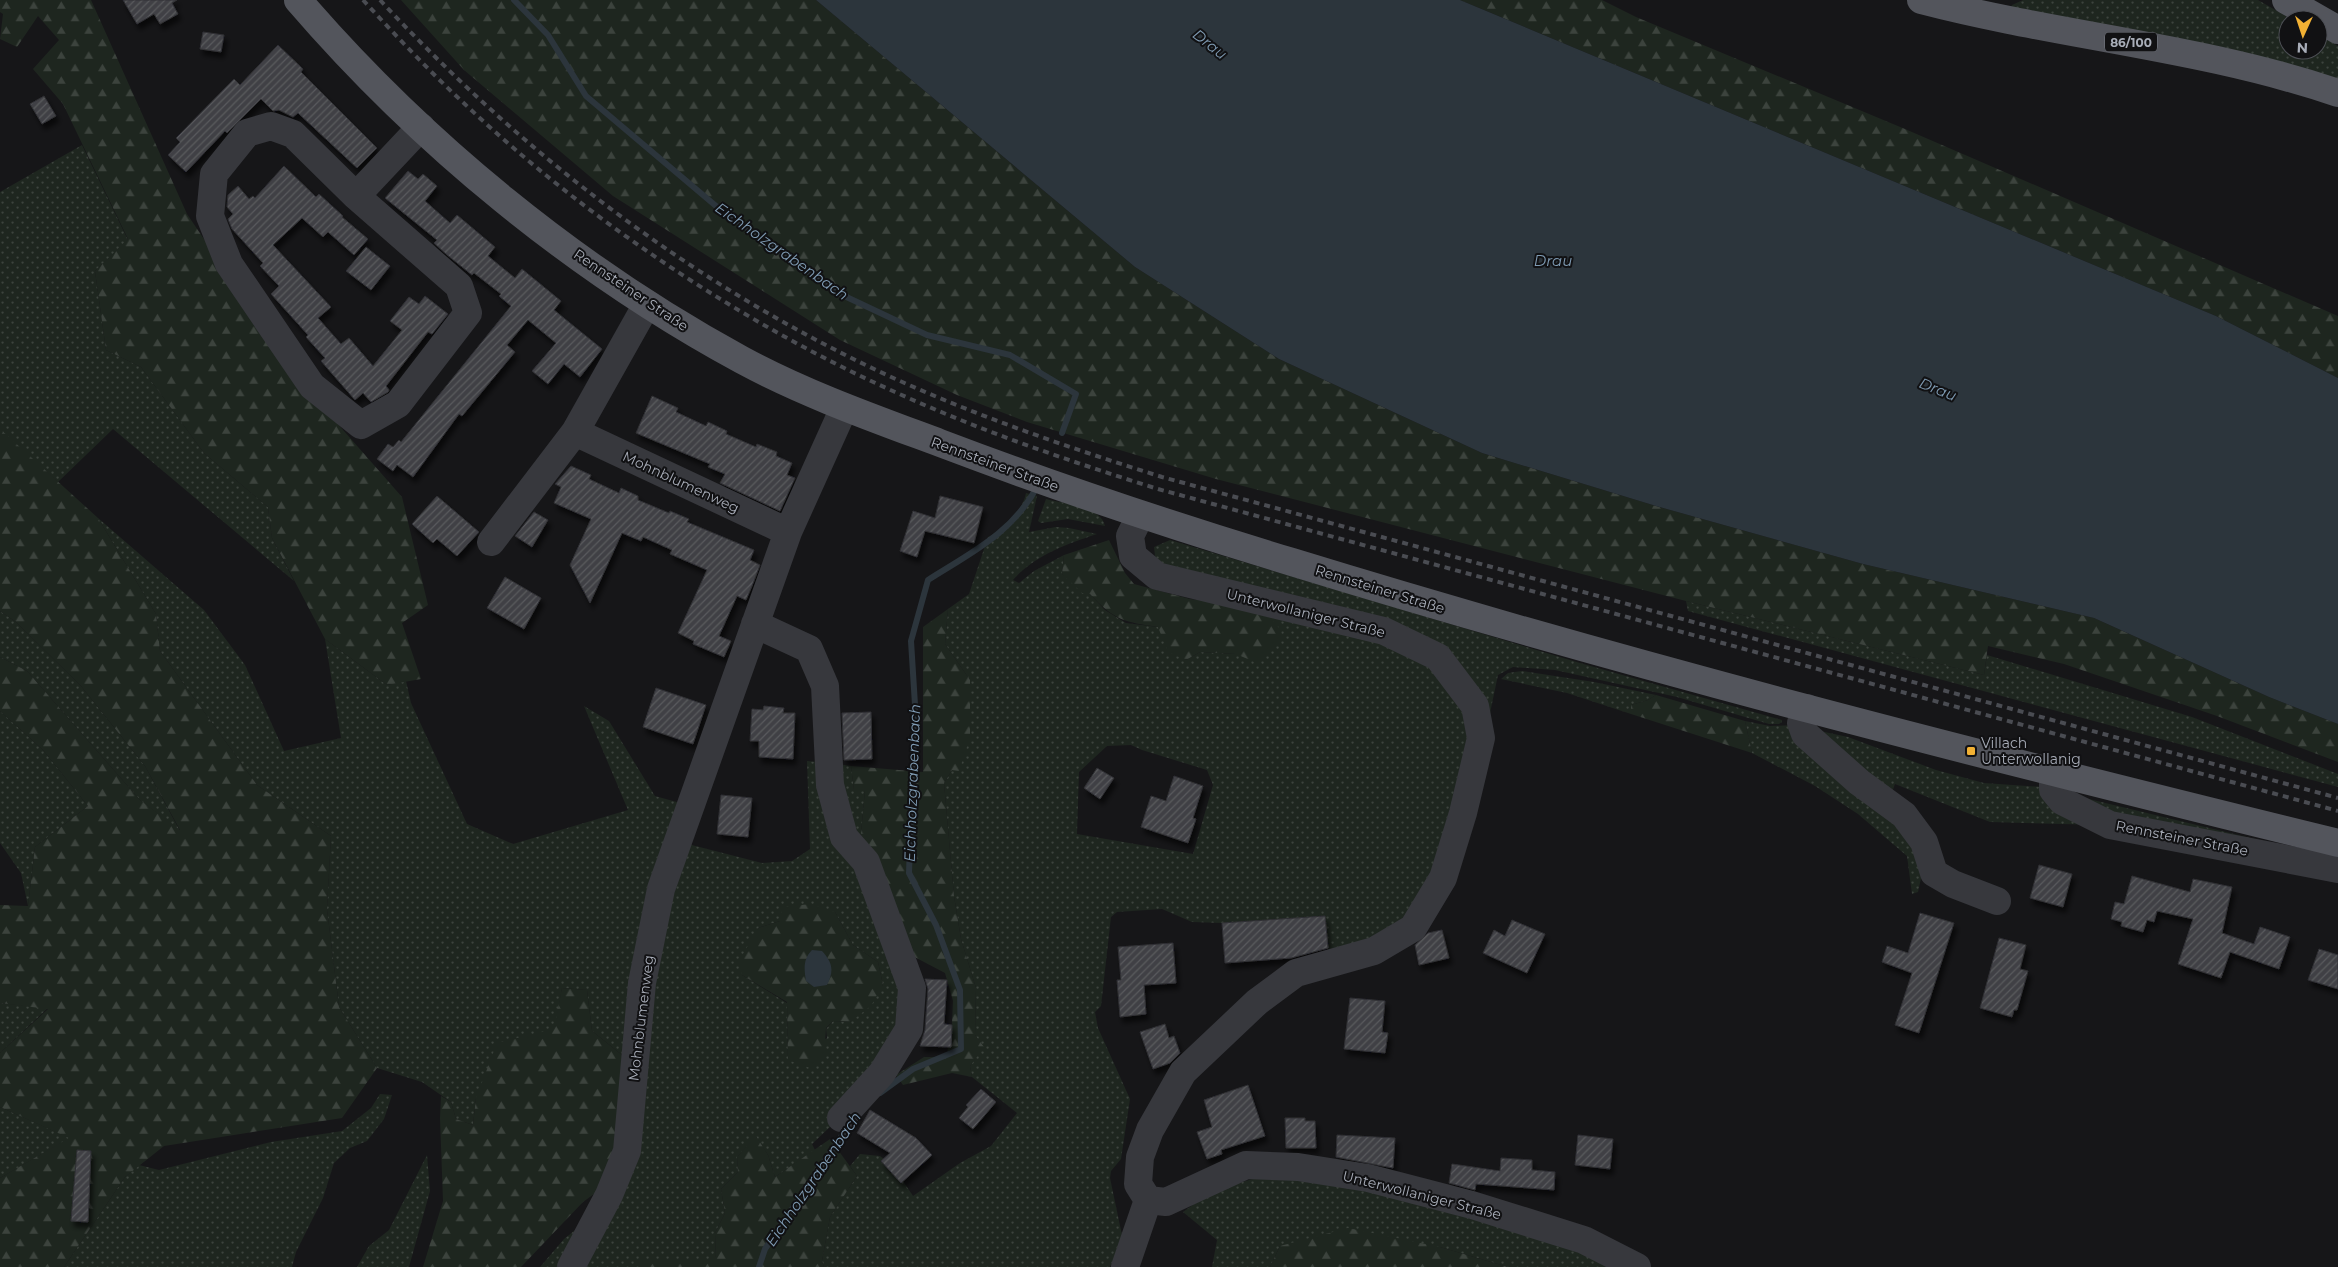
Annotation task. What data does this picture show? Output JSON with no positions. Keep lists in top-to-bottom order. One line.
{"streets":{"main road":["86/100","Rennsteiner Straße"],"street":["Mohnblumenweg","Unterwollaniger Straße"]},"crossings":[["Rennsteiner Straße","Mohnblumenweg"],["Rennsteiner Straße","Unterwollaniger Straße"]],"water":["Drau","Eichholzgrabenbach"],"places":{"transit":["Villach Unterwollanig"]},"north":"bottom"}
